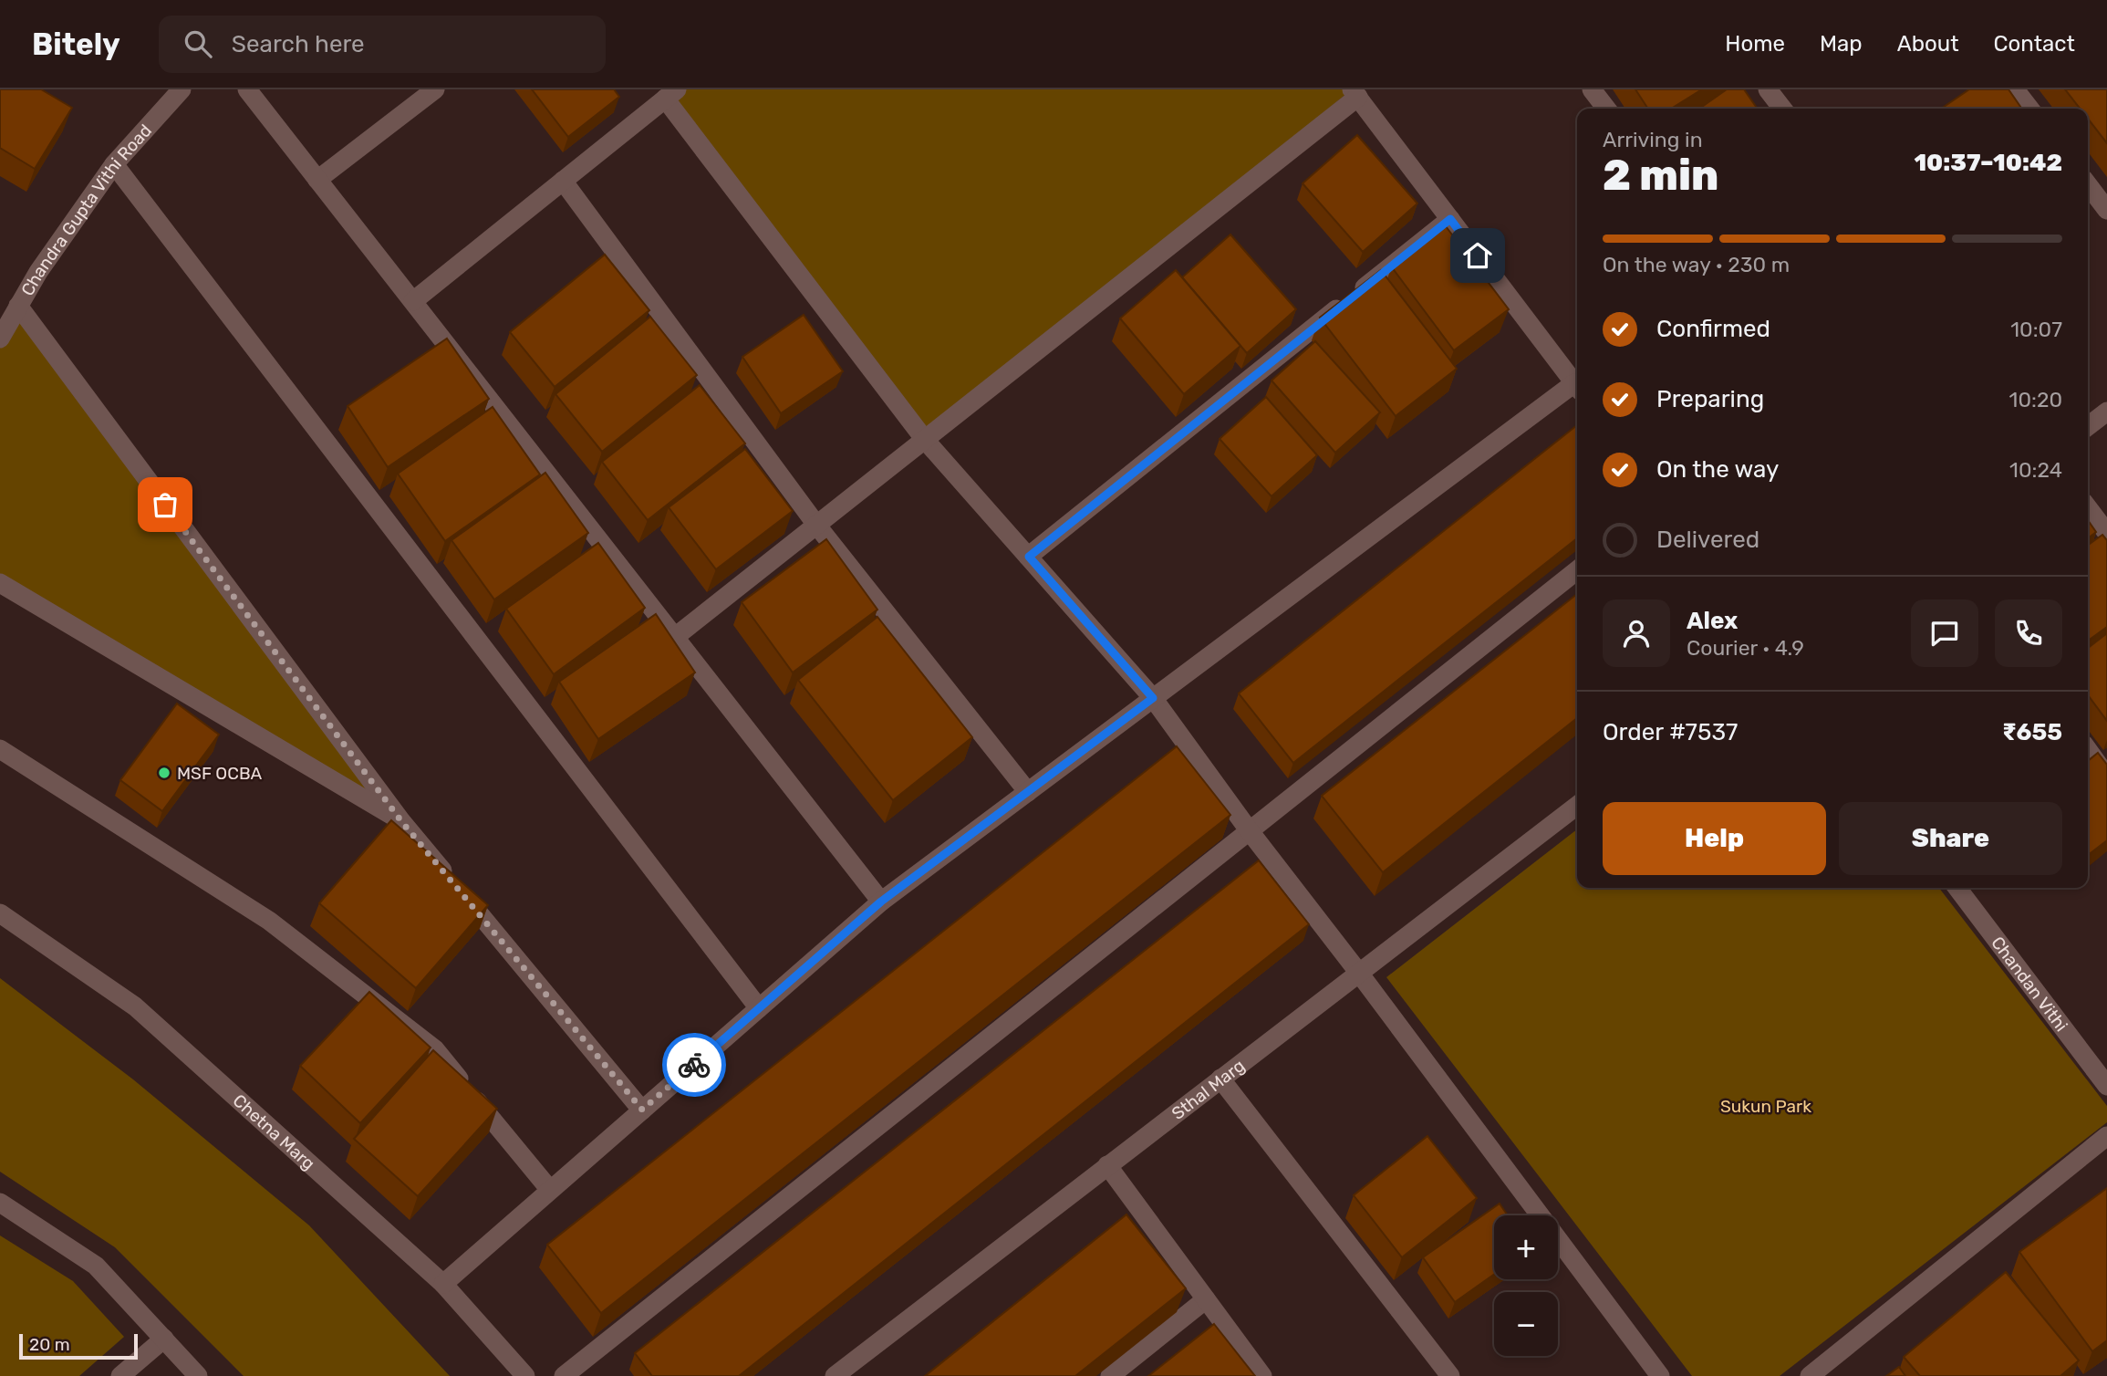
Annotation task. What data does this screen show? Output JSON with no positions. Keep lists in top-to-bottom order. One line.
{"streets":{"street":["Chandra Gupta Vithi Road","Chandan Vithi","Sthal Marg","Chetna Marg"]},"parks":["Sukun Park"],"places":["MSF OCBA"],"scale_bar":"20 m","page":{"header":"Bitely","search":"Search here","nav":["Home","Map","About","Contact"],"heading":["2 min","Arriving in","10:37–10:42"],"panel":["Alex","Courier · 4.9","Order #7537","₹655"],"bar":"On the way · 230 m","list":[["Confirmed","10:07"],["Preparing","10:20"],["On the way","10:24"],"Delivered"],"buttons":["Help","Share"],"map_buttons":["+","−"],"scale":"20 m"}}
